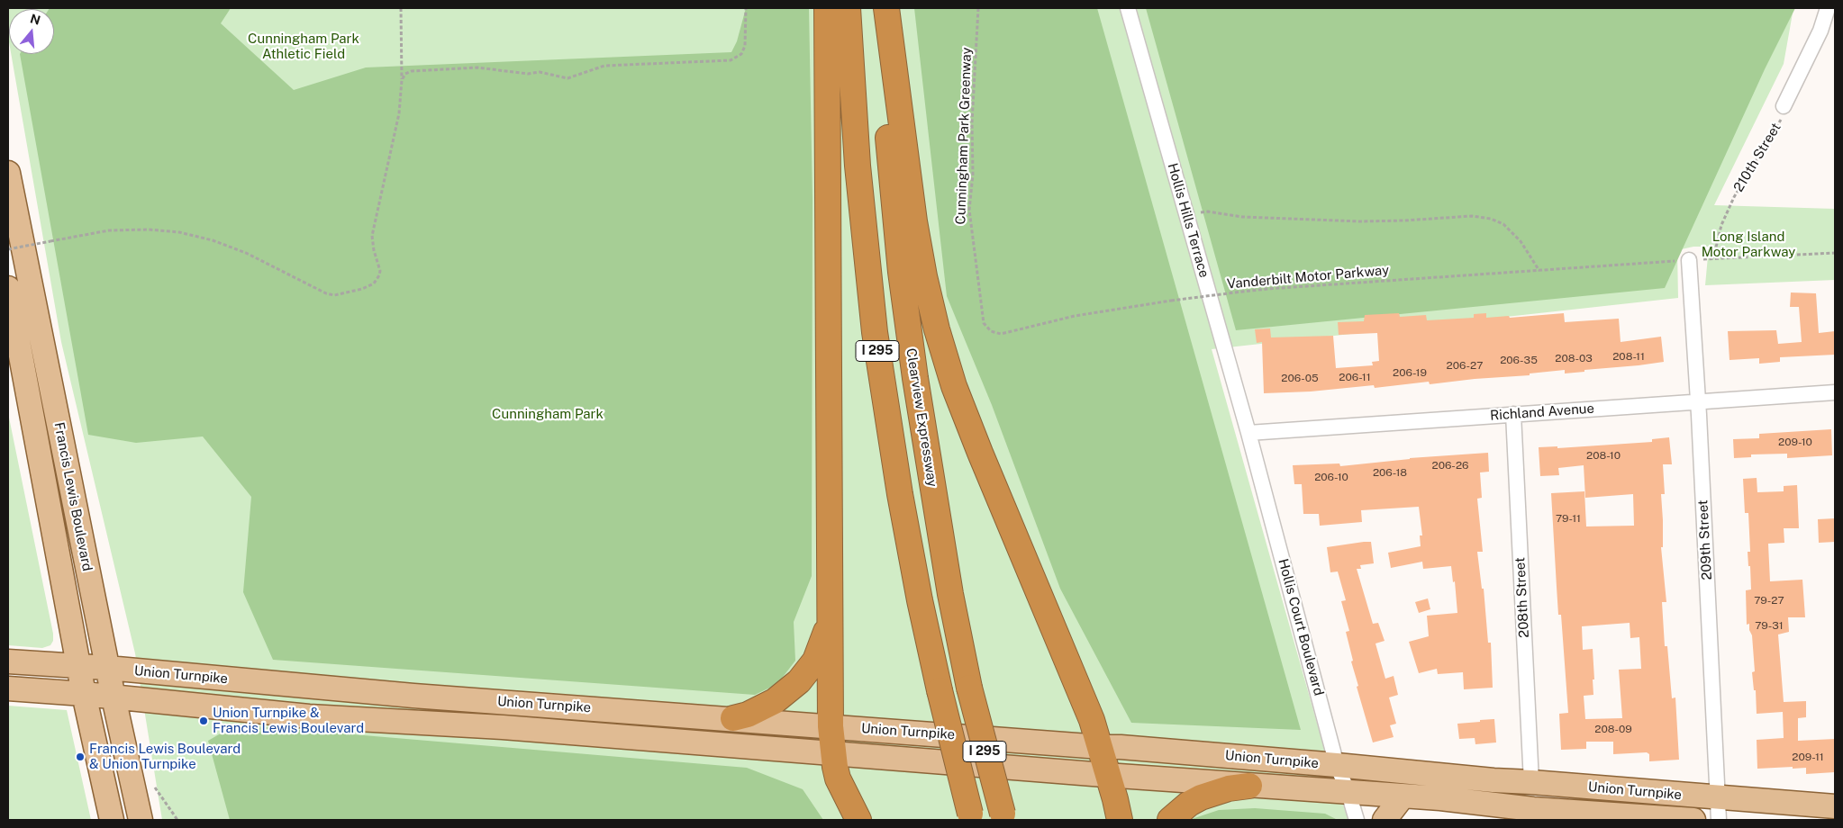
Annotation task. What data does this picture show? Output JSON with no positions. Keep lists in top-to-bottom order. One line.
{"streets":{"highway":["I 295","Clearview Expressway"],"main road":["Francis Lewis Boulevard","Union Turnpike"],"street":["210th Street","Hollis Hills Terrace","Richland Avenue","209th Street","208th Street","Hollis Court Boulevard"],"path":["Cunningham Park Greenway","Vanderbilt Motor Parkway"]},"crossings":[["Cunningham Park Greenway","Vanderbilt Motor Parkway"],["210th Street","Vanderbilt Motor Parkway"],["Hollis Hills Terrace","Richland Avenue"],["Hollis Hills Terrace","Hollis Court Boulevard"],["Vanderbilt Motor Parkway","209th Street"],["Richland Avenue","209th Street"],["Richland Avenue","208th Street"],["Richland Avenue","Hollis Court Boulevard"],["Francis Lewis Boulevard","Union Turnpike"],["209th Street","Union Turnpike"],["208th Street","Union Turnpike"],["Hollis Court Boulevard","Union Turnpike"]],"parks":["Cunningham Park Athletic Field","Long Island Motor Parkway","Cunningham Park"],"places":["Union Turnpike & Francis Lewis Boulevard","Francis Lewis Boulevard & Union Turnpike"],"house_numbers":["208-11","208-03","206-35","206-27","206-19","206-11","206-05","209-10","208-10","206-26","206-18","206-10","79-11","79-27","79-31","208-09","209-11"],"north":"top"}
